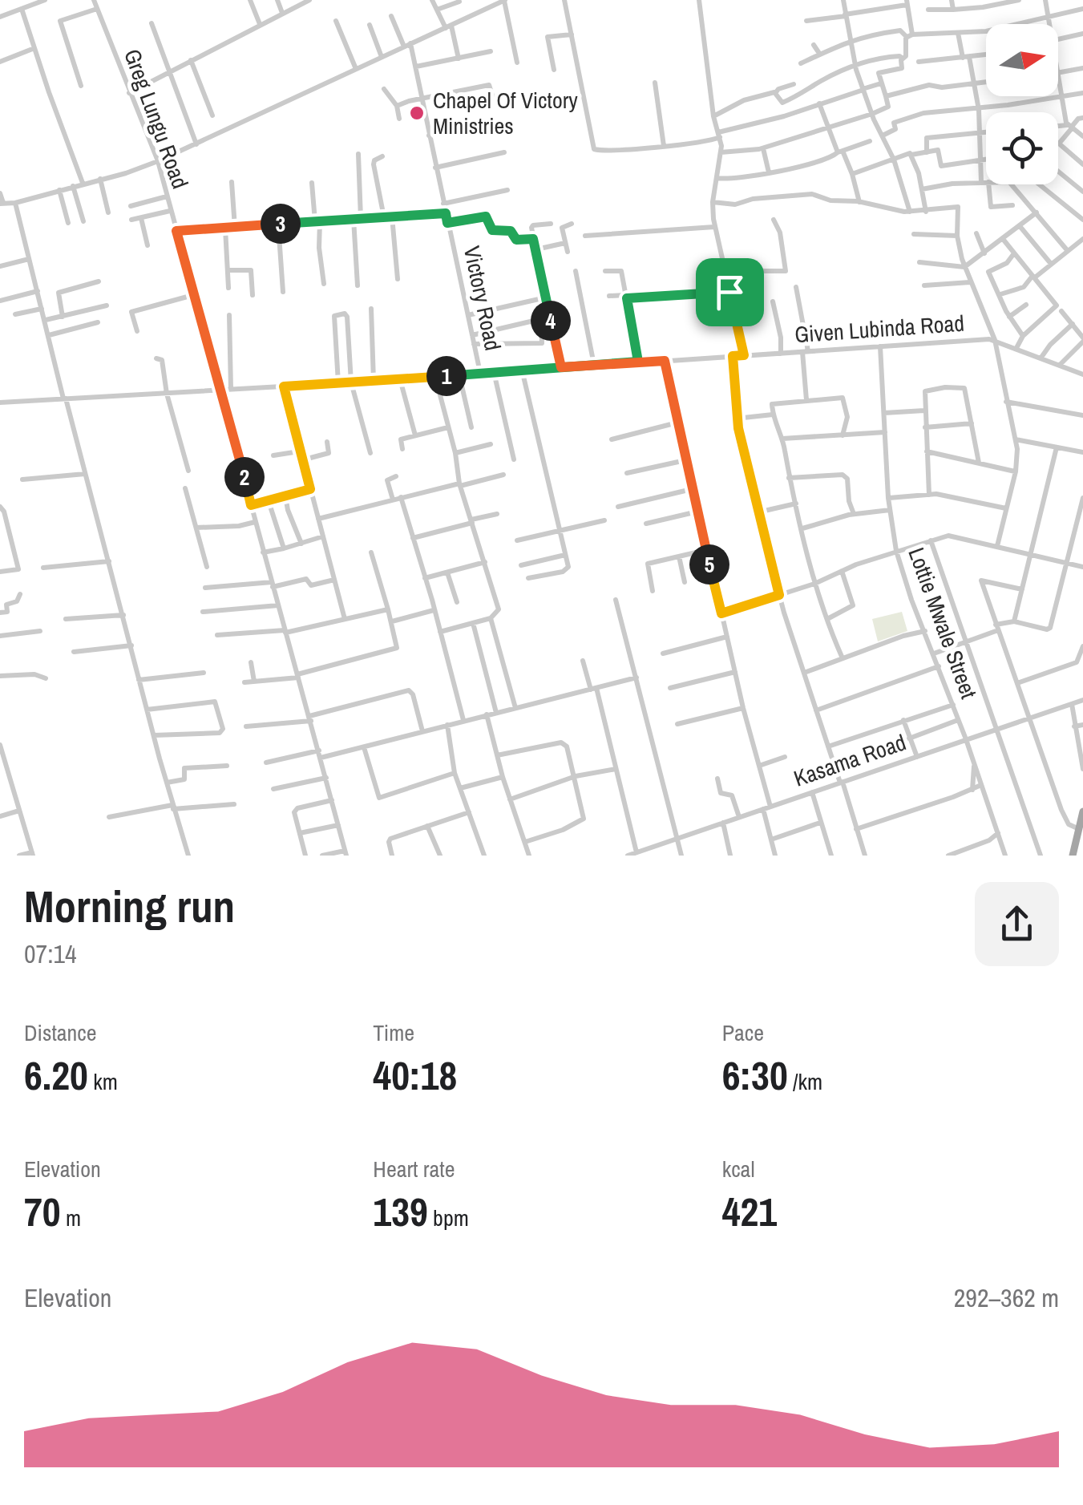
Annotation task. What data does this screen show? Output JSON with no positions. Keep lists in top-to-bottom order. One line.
{"streets":{"street":["Greg Lungu Road","Victory Road","Given Lubinda Road","Lottie Mwale Street","Kasama Road"]},"crossings":[["Greg Lungu Road","Given Lubinda Road"],["Victory Road","Given Lubinda Road"],["Given Lubinda Road","Lottie Mwale Street"],["Lottie Mwale Street","Kasama Road"]],"places":["Chapel Of Victory Ministries"],"north":"right","page":{"pins":["3","4","1","2","5"],"heading":["Morning run","07:14"],"stats":[["Distance","6.20 km"],["Time","40:18"],["Pace","6:30 /km"],["Elevation","70 m"],["Heart rate","139 bpm"],["kcal","421"]],"chart":["Elevation","292–362 m"]}}
